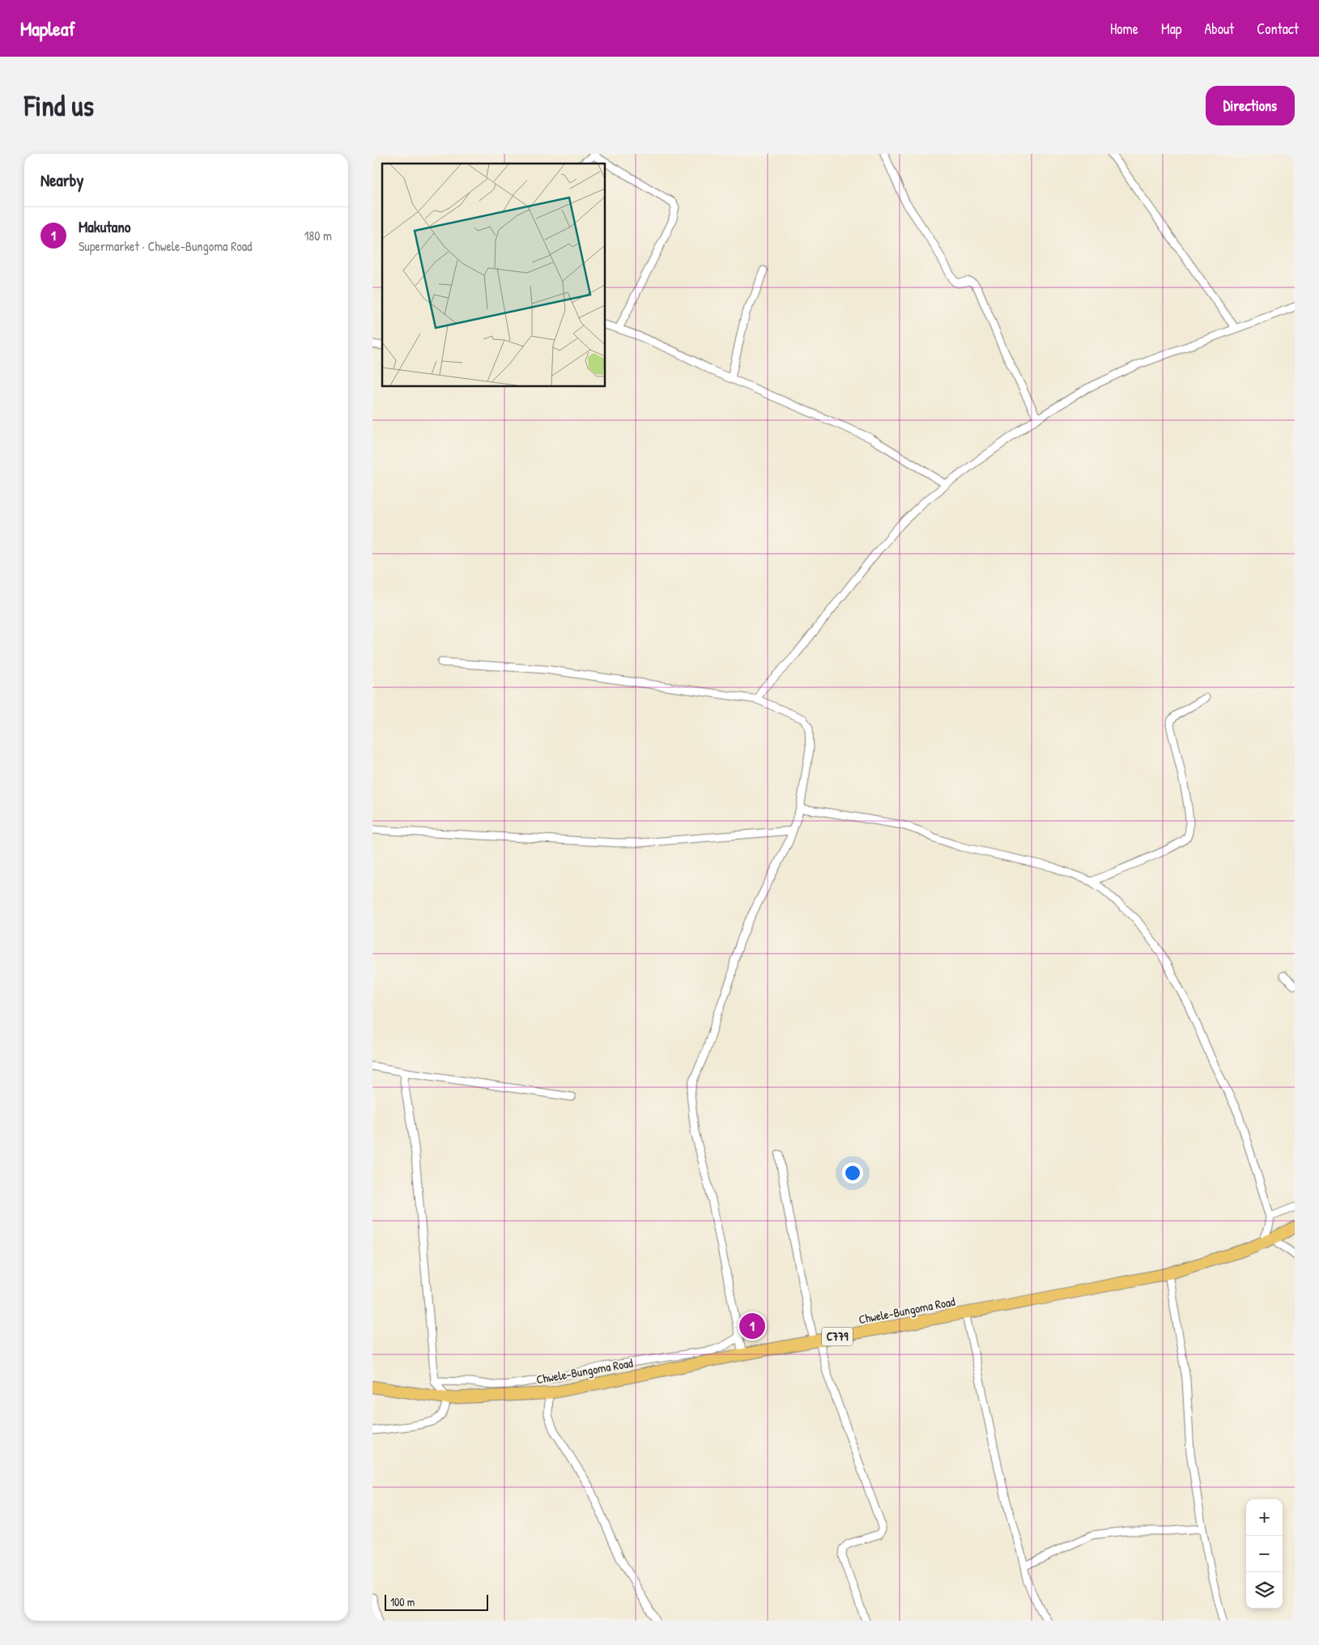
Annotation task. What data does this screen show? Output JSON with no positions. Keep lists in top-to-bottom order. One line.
{"streets":{"main road":["Chwele-Bungoma Road","C779"]},"scale_bar":"100 m","page":{"header":"Mapleaf","nav":["Home","Map","About","Contact"],"buttons":"Directions","title":"Find us","heading":"Nearby","list":[{"mark":"1","name":"Makutano","note":"Supermarket · Chwele-Bungoma Road","value":"180 m"}],"pins":"1","map_buttons":["+","−"],"scale":"100 m"}}
